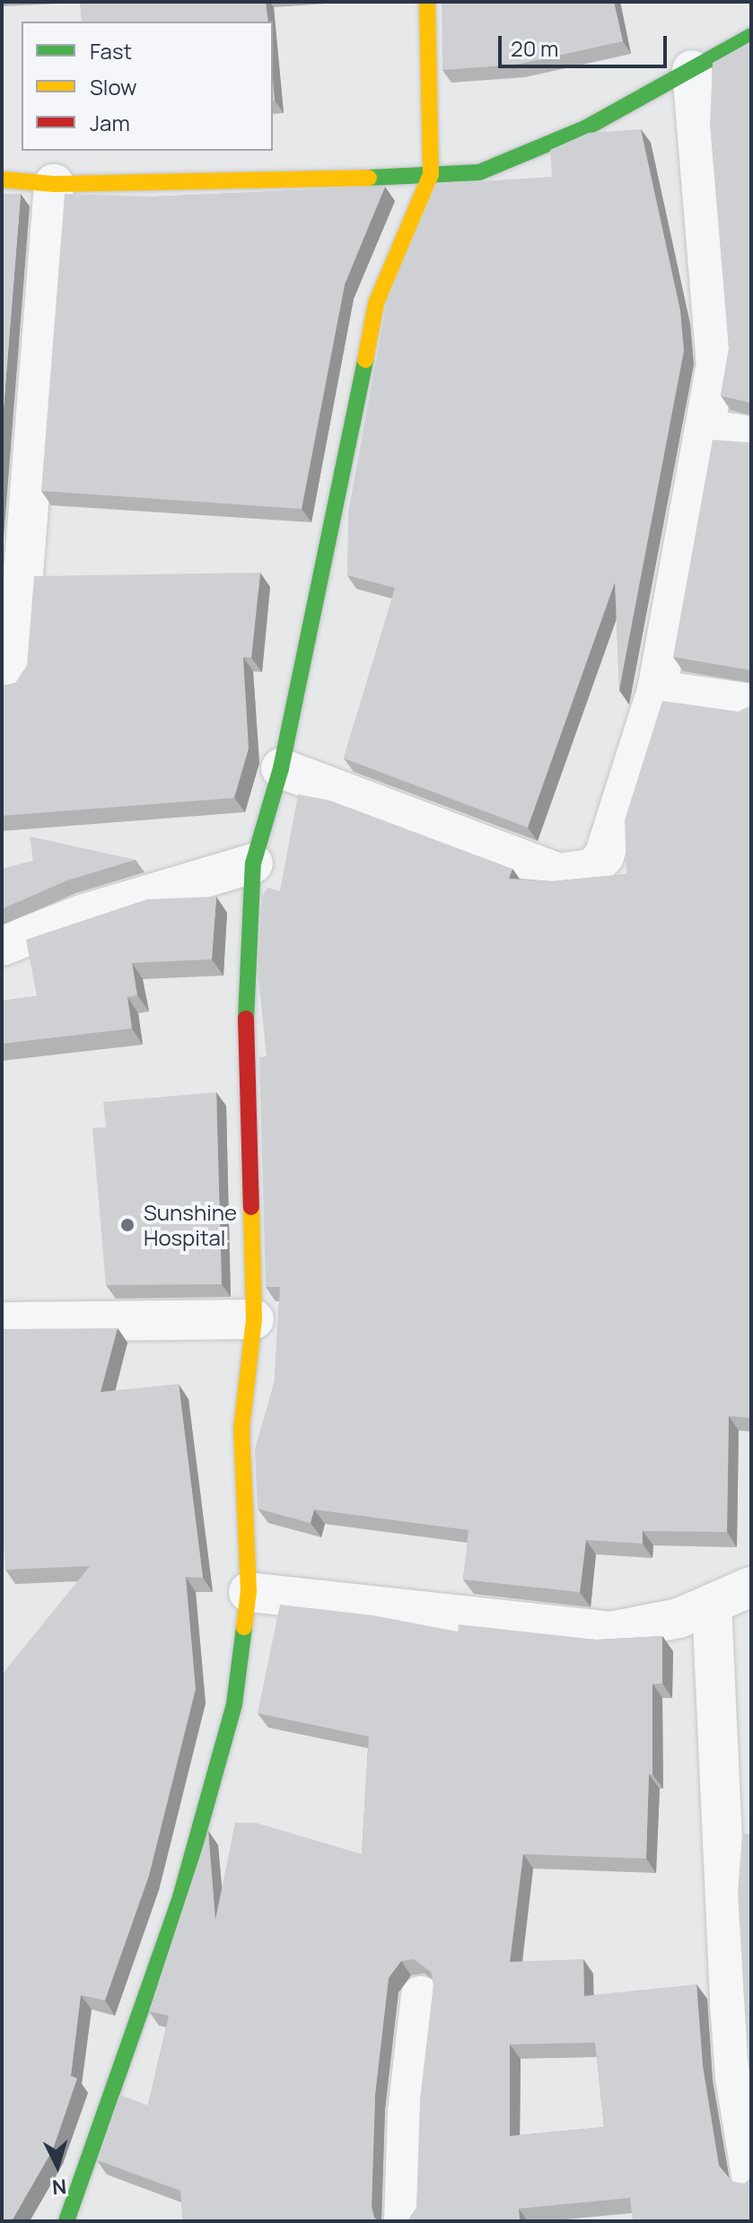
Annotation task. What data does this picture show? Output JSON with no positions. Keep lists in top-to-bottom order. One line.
{"places":["Sunshine Hospital"],"legend":["Fast","Slow","Jam"],"scale_bar":"20 m","north":"bottom"}
